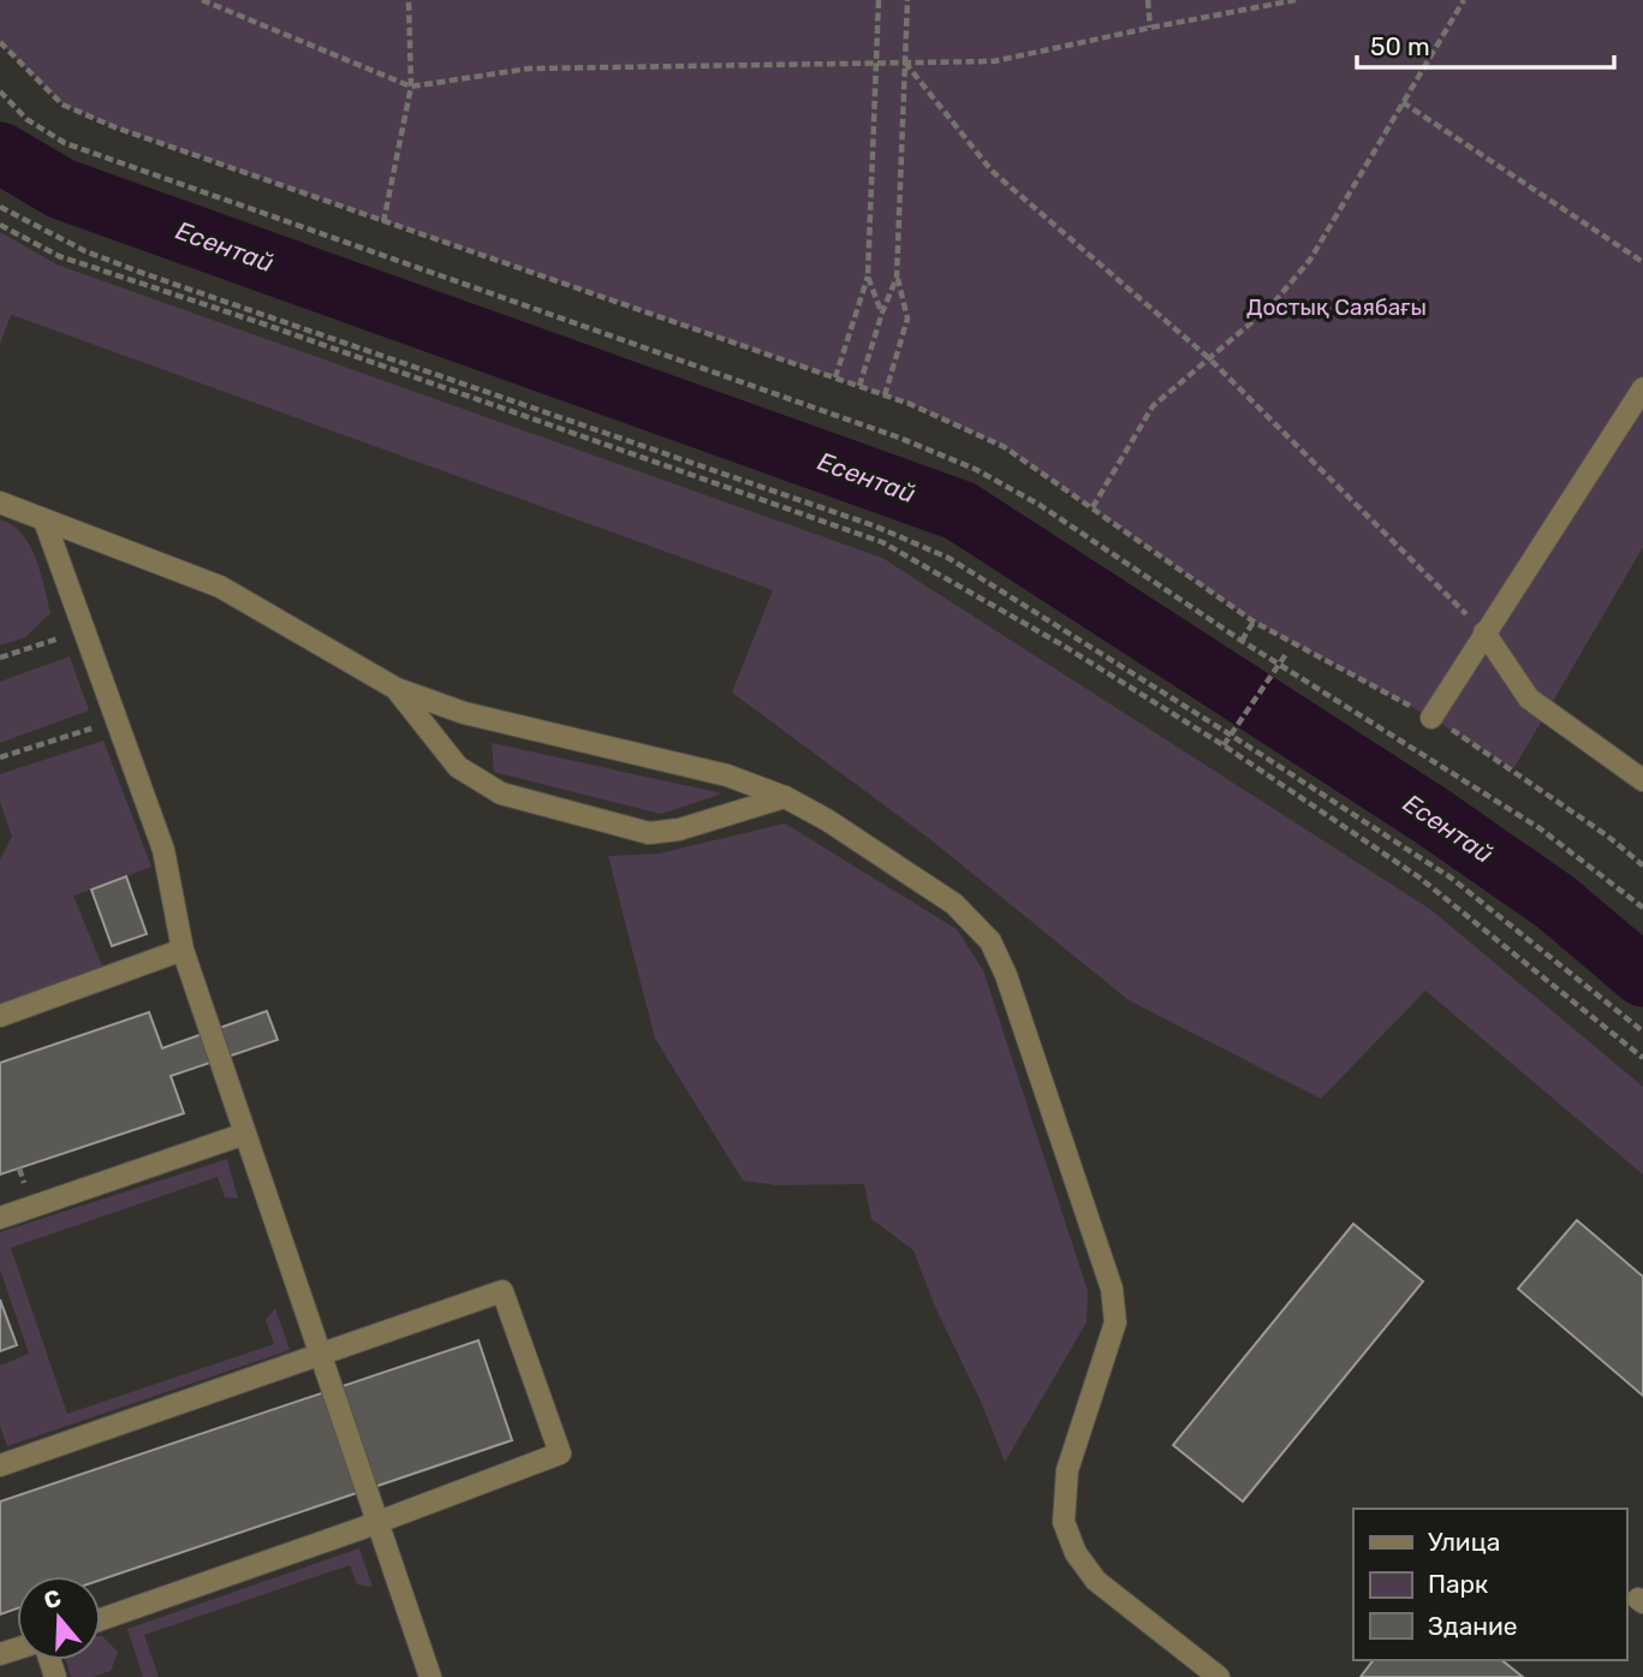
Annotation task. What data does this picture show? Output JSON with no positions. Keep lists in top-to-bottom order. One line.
{"water":["Есентай"],"parks":["Достық Саябағы"],"legend":["Улица","Парк","Здание"],"scale_bar":"50 m","north":"top"}
